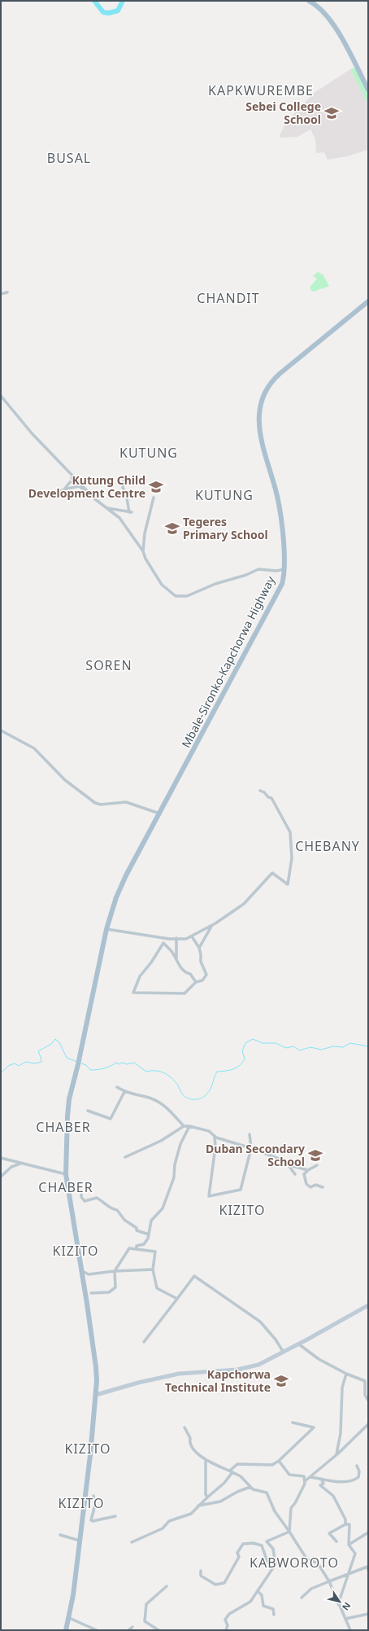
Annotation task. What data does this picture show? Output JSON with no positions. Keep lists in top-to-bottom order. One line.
{"streets":{"main road":["Mbale-Sironko-Kapchorwa Highway"]},"districts":["KAPKWUREMBE","BUSAL","CHANDIT","KUTUNG","KUTUNG","SOREN","CHEBANY","CHABER","CHABER","KIZITO","KIZITO","KIZITO","KIZITO","KABWOROTO"],"places":{"school or university":["Sebei College School","Kutung Child Development Centre","Tegeres Primary School","Duban Secondary School","Kapchorwa Technical Institute"]},"north":"bottom right"}
